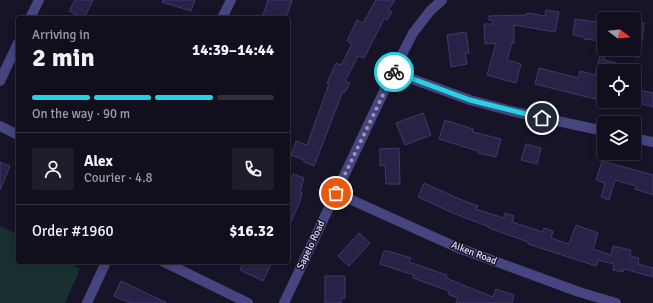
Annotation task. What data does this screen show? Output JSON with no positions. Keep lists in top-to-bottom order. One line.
{"streets":{"street":["Sapelo Road","Aiken Road"]},"crossings":[["Sapelo Road","Aiken Road"]],"north":"right","page":{"heading":["2 min","Arriving in","14:39–14:44"],"panel":["Alex","Courier · 4.8","Order #1960","$16.32"],"bar":"On the way · 90 m"}}
